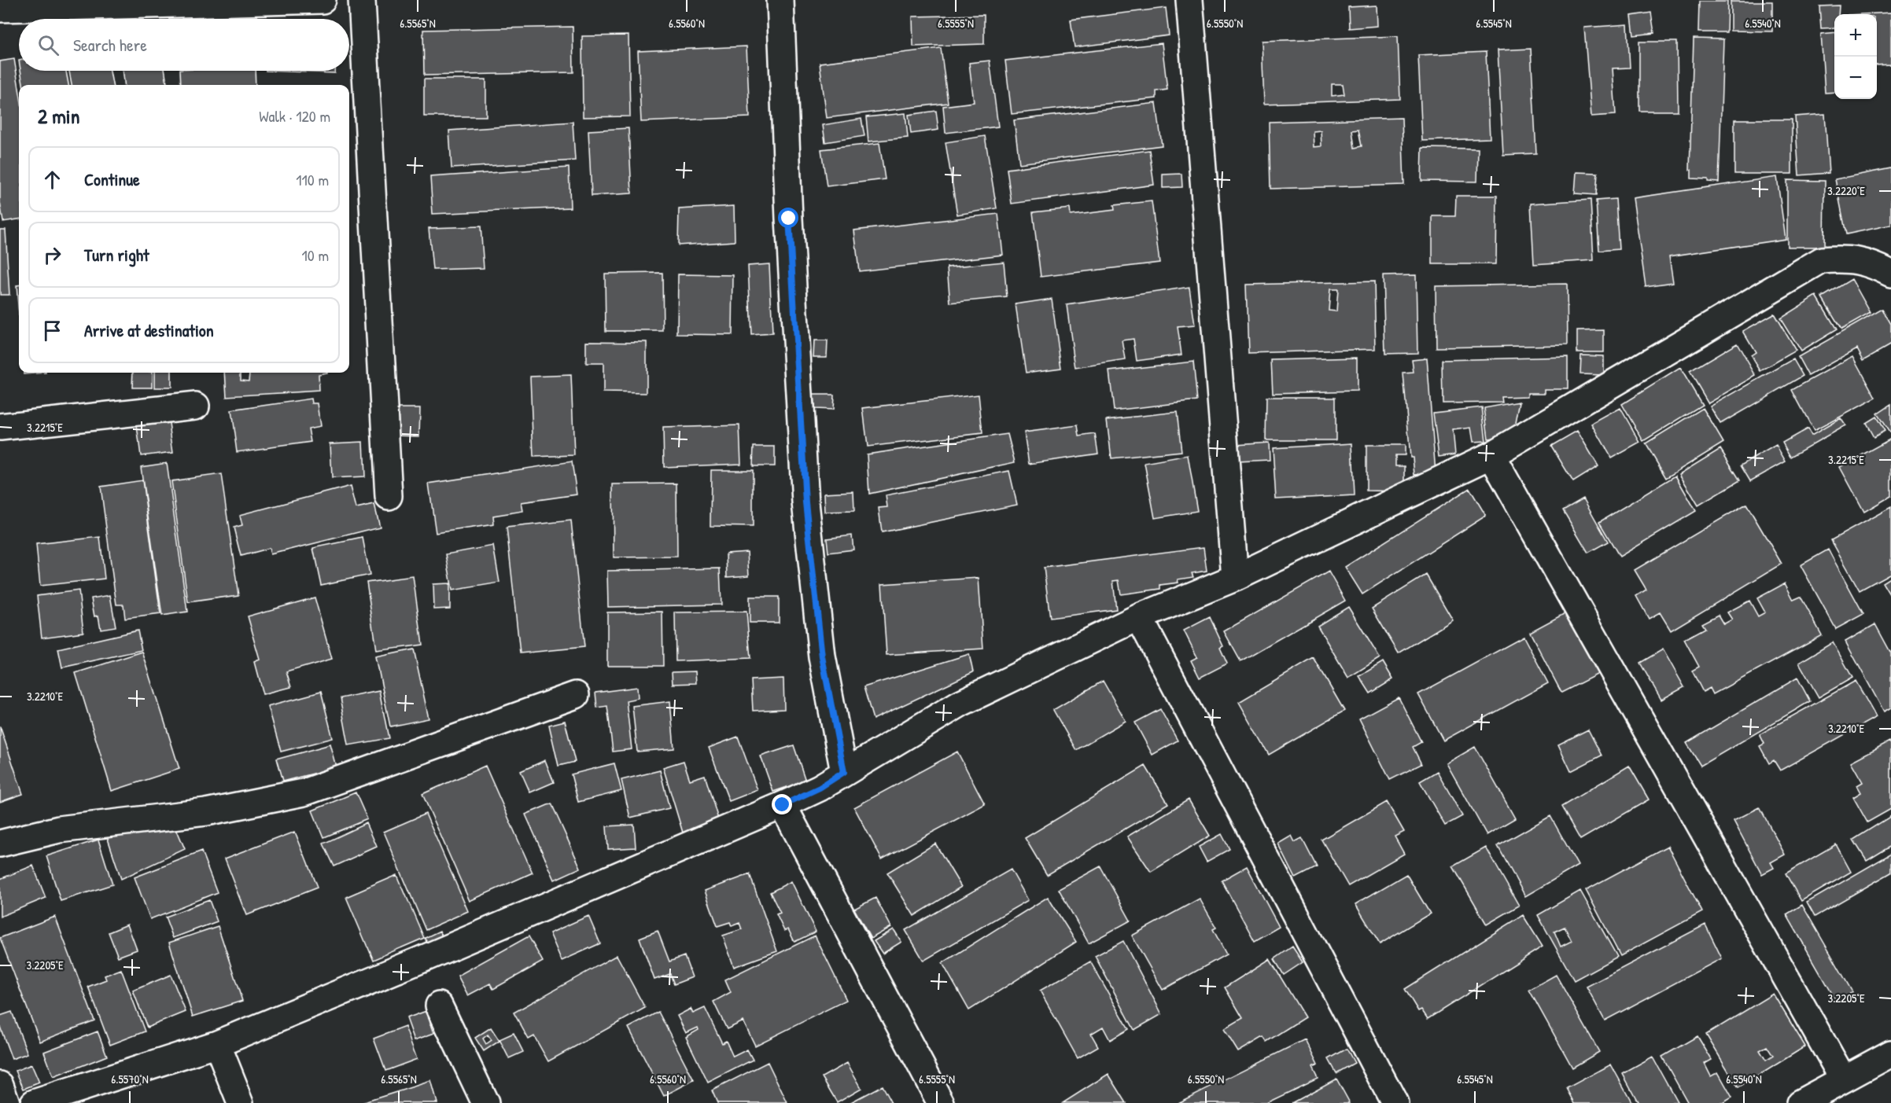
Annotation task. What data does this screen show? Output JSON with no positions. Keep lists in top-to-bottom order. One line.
{"page":{"map_buttons":["+","−"],"search":"Search here","heading":["2 min","Walk · 120 m"],"list":[["Continue","110 m"],["Turn right","10 m"],"Arrive at destination"]},"coordinates":["6.5565°N","6.5560°N","6.5555°N","6.5550°N","6.5545°N","6.5540°N","3.2220°E","3.2215°E","3.2210°E","3.2205°E","6.5570°N"]}
